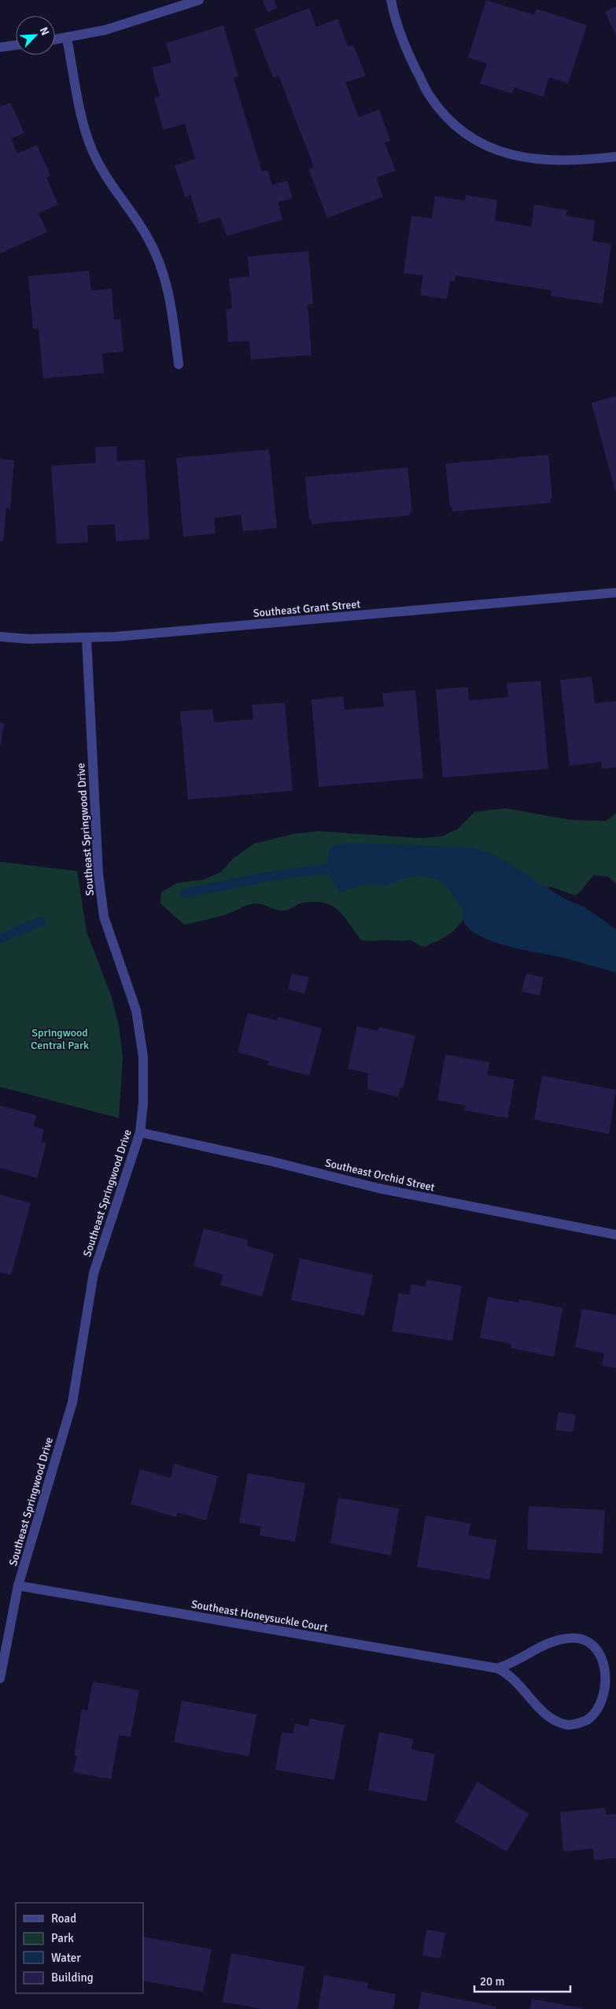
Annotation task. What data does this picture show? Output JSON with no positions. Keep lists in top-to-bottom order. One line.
{"streets":{"street":["Southeast Grant Street","Southeast Springwood Drive","Southeast Orchid Street","Southeast Honeysuckle Court"]},"crossings":[["Southeast Grant Street","Southeast Springwood Drive"],["Southeast Springwood Drive","Southeast Orchid Street"],["Southeast Springwood Drive","Southeast Honeysuckle Court"]],"parks":["Springwood Central Park"],"legend":["Road","Park","Water","Building"],"scale_bar":"20 m","north":"top right"}
